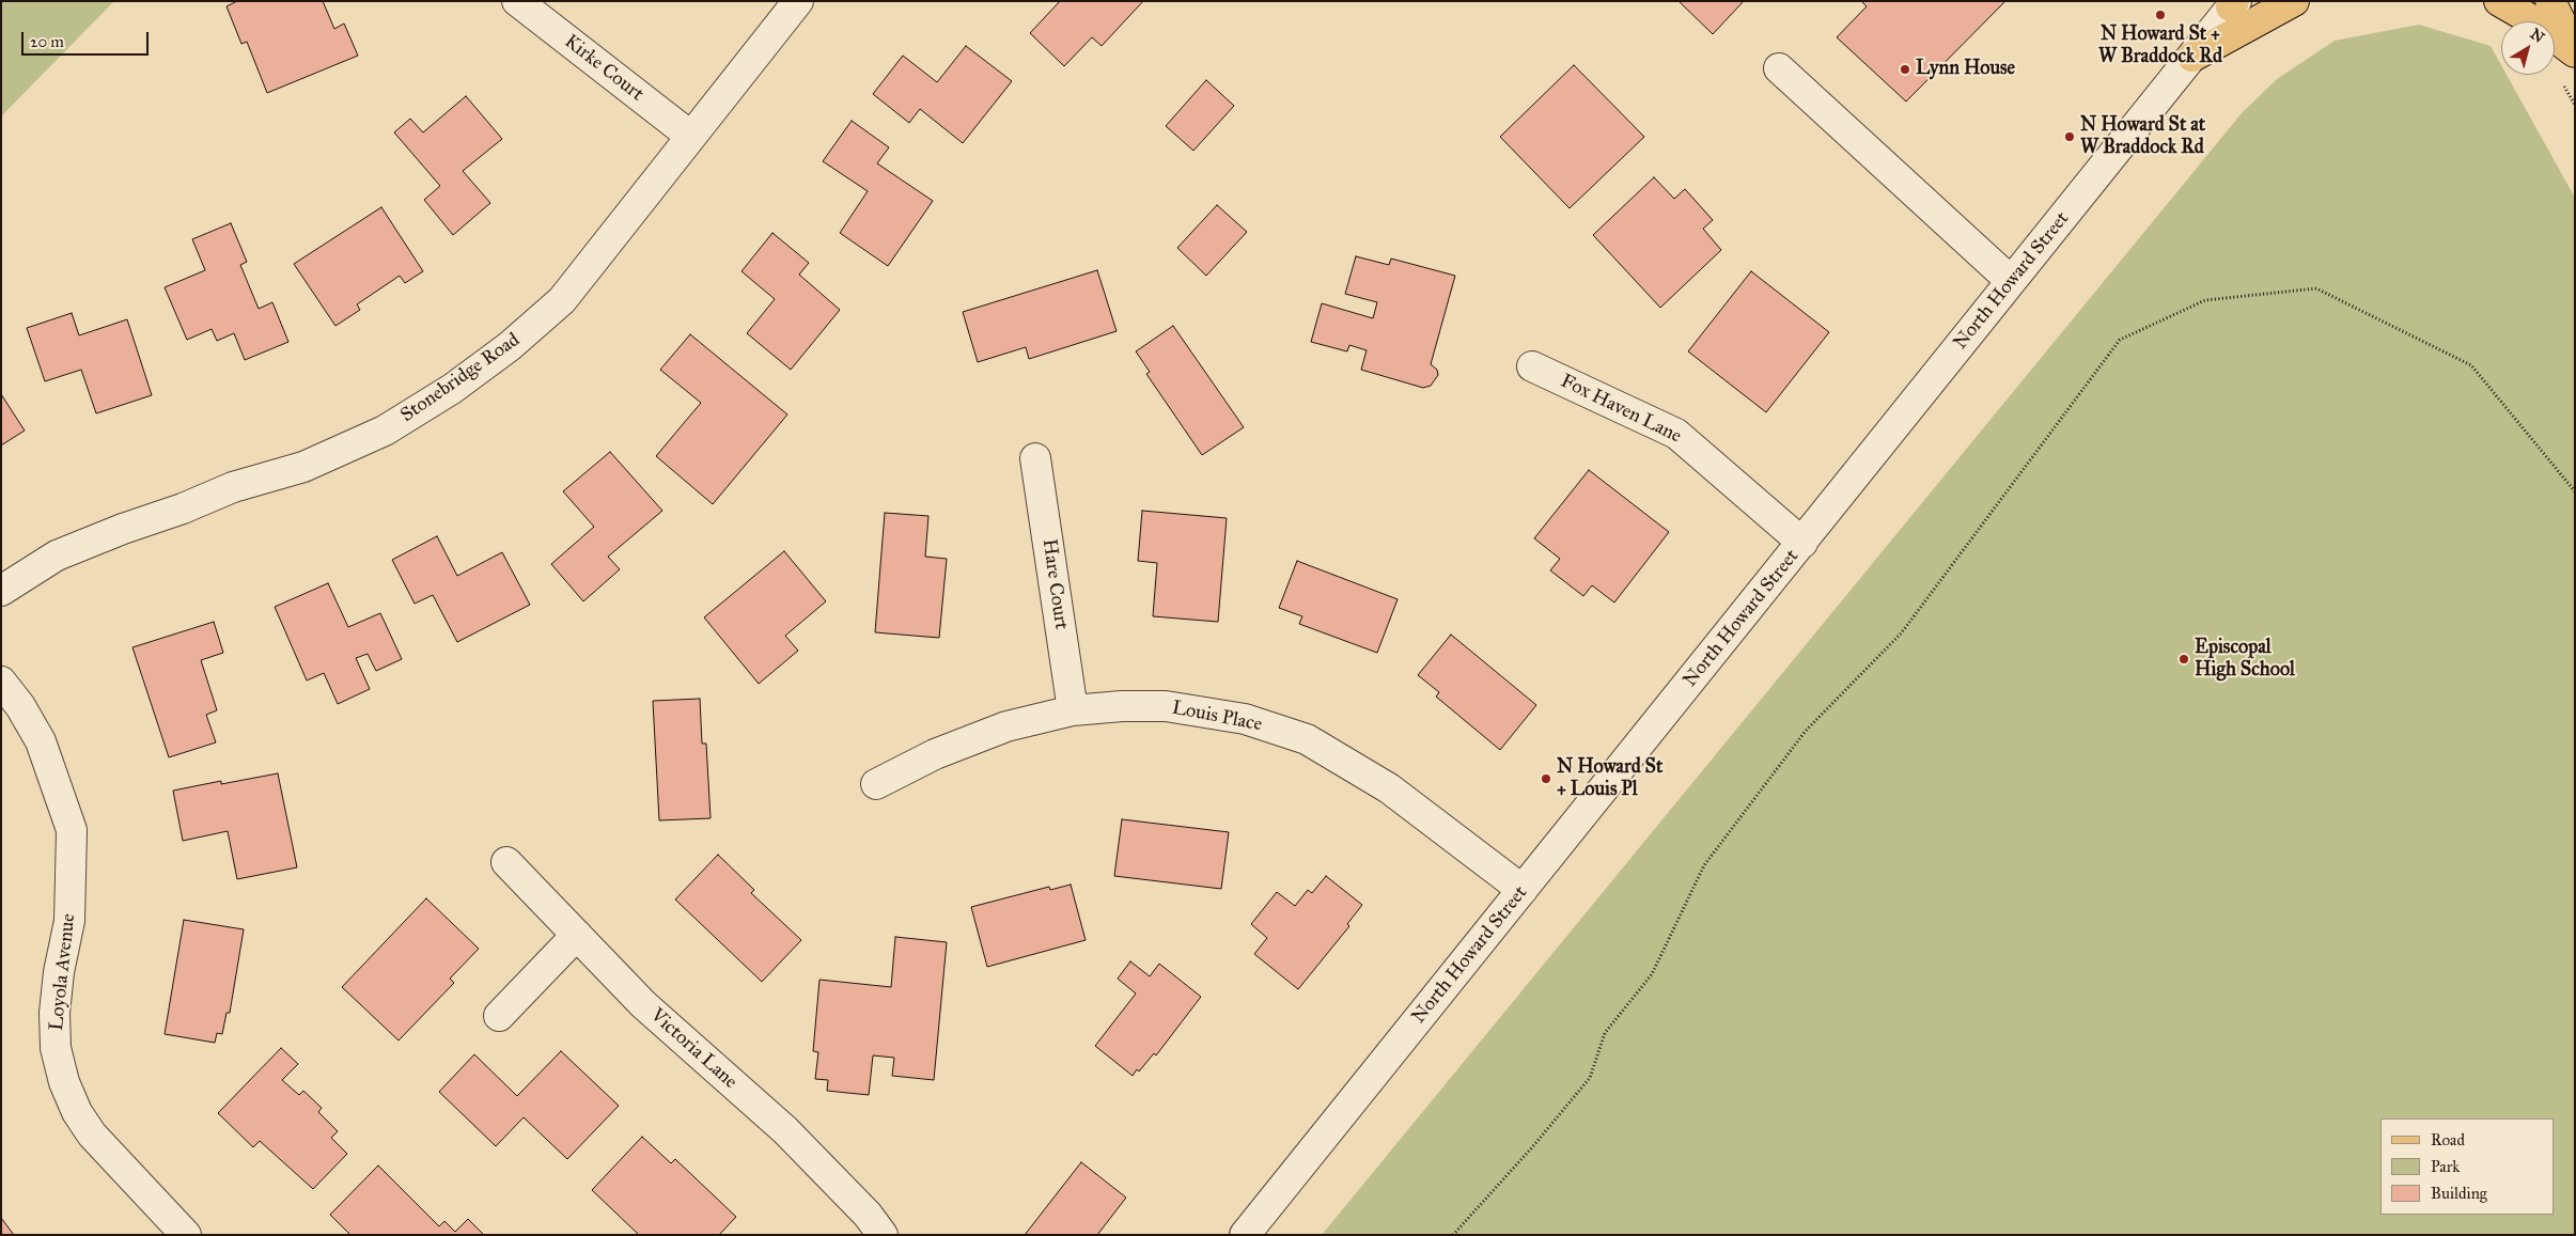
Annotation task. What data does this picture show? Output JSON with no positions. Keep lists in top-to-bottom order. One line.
{"streets":{"street":["Kirke Court","North Howard Street","Stonebridge Road","Fox Haven Lane","Hare Court","Louis Place","Loyola Avenue","Victoria Lane"]},"crossings":[["Kirke Court","Stonebridge Road"],["North Howard Street","Fox Haven Lane"],["North Howard Street","Louis Place"],["Hare Court","Louis Place"]],"places":["N Howard St + W Braddock Rd","Lynn House","N Howard St at W Braddock Rd","Episcopal High School","N Howard St + Louis Pl"],"legend":["Road","Park","Building"],"scale_bar":"20 m","north":"top right"}
